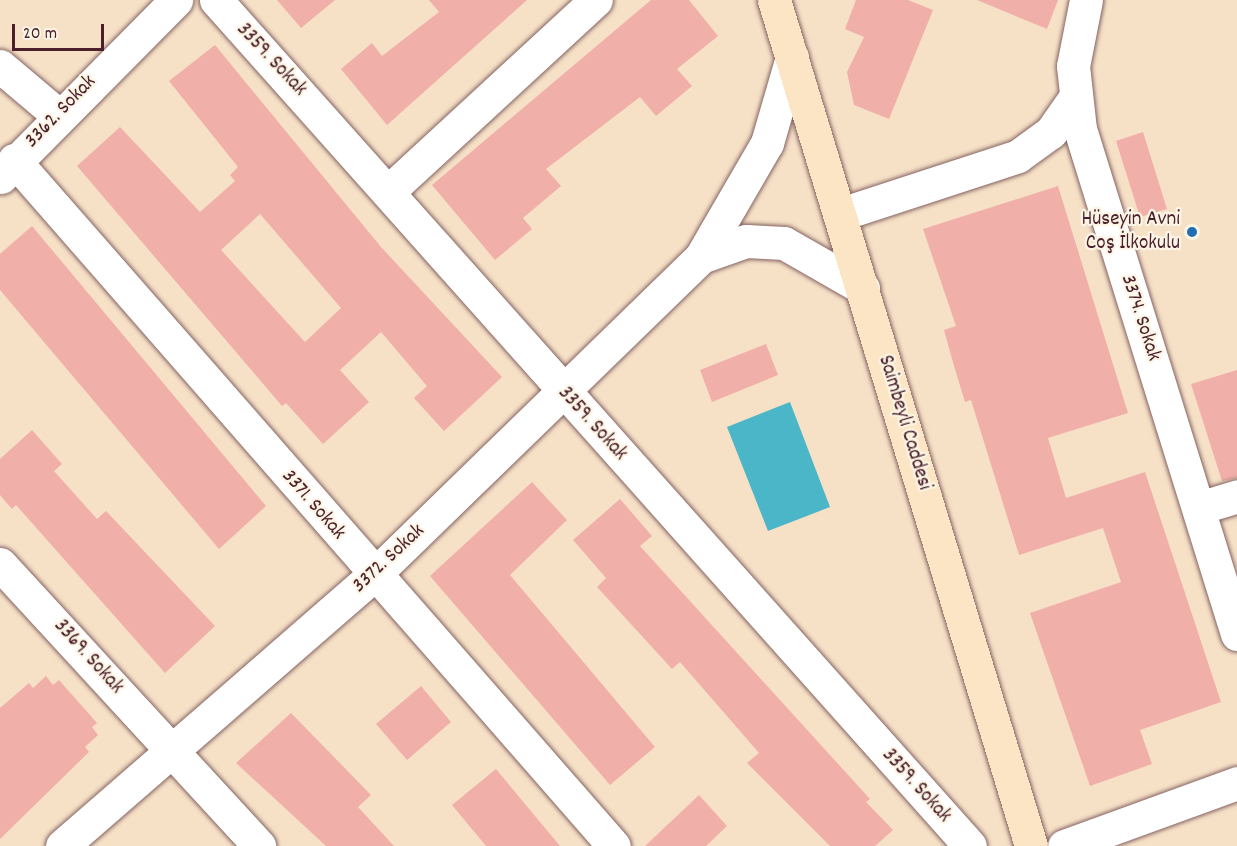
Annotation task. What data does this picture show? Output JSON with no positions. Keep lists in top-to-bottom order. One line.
{"streets":{"main road":["Saimbeyli Caddesi"],"street":["3359. Sokak","3362. Sokak","3374. Sokak","3371. Sokak","3372. Sokak","3369. Sokak"]},"crossings":[["3359. Sokak","3372. Sokak"],["3362. Sokak","3371. Sokak"],["3371. Sokak","3372. Sokak"],["3372. Sokak","3369. Sokak"]],"places":["Hüseyin Avni Coş İlkokulu"],"scale_bar":"20 m"}
